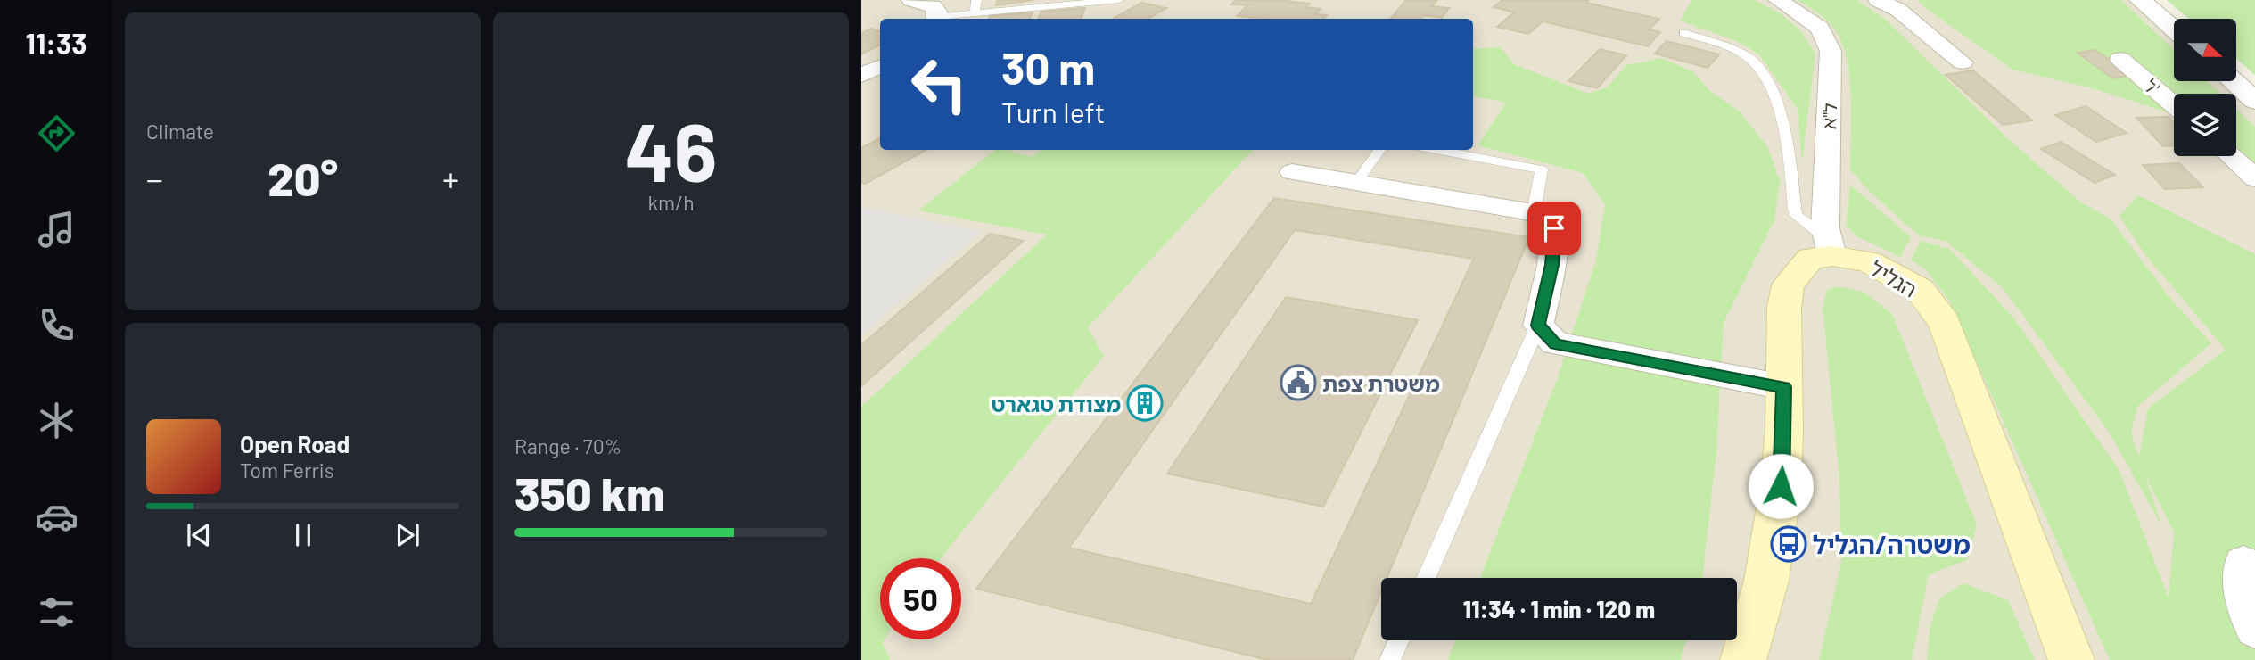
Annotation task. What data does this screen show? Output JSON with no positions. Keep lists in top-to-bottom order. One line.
{"streets":{"main road":["הגליל"],"street":["ל'","ל\"א"]},"crossings":[["ל\"א","הגליל"]],"places":{"public building":["משטרת צפת"],"building":["מצודת טגארט"],"bus stop":["משטרה/הגליל"]},"north":"right","page":{"tabs":"11:33","tile":["Climate",["46","km/h"],["Range · 70%","350 km"]],"turn":["30 m","Turn left"],"heat":["−","20°","+"],"song":["Open Road","Tom Ferris"],"limit":"50","trip":"11:34 · 1 min · 120 m"}}
